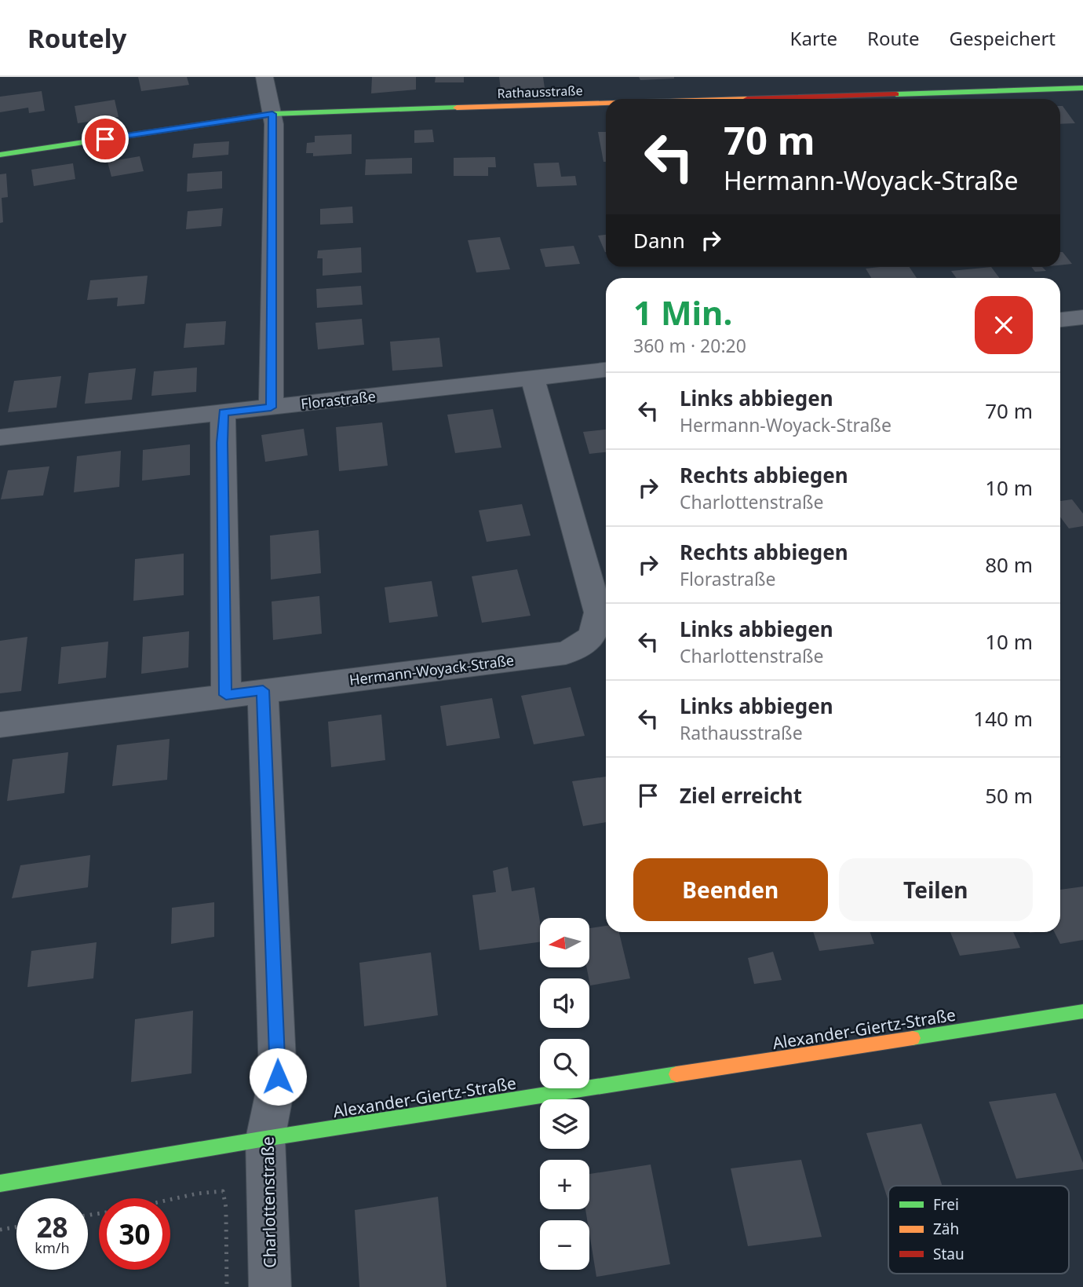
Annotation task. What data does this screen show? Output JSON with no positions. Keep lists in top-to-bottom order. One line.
{"streets":{"street":["Rathausstraße","Florastraße","Hermann-Woyack-Straße","Alexander-Giertz-Straße","Charlottenstraße"]},"crossings":[["Florastraße","Hermann-Woyack-Straße"],["Hermann-Woyack-Straße","Charlottenstraße"],["Alexander-Giertz-Straße","Charlottenstraße"]],"legend":["Frei","Zäh","Stau"],"north":"left","page":{"header":"Routely","nav":["Karte","Route","Gespeichert"],"turn":["70 m","Hermann-Woyack-Straße"],"then":"Dann","heading":["1 Min.","360 m · 20:20"],"list":[{"name":"Links abbiegen","note":"Hermann-Woyack-Straße","value":"70 m"},{"name":"Rechts abbiegen","note":"Charlottenstraße","value":"10 m"},{"name":"Rechts abbiegen","note":"Florastraße","value":"80 m"},{"name":"Links abbiegen","note":"Charlottenstraße","value":"10 m"},{"name":"Links abbiegen","note":"Rathausstraße","value":"140 m"},{"name":"Ziel erreicht","value":"50 m"}],"buttons":["Beenden","Teilen"],"map_buttons":["+","−"],"speed":"28 km/h","limit":"30"}}
